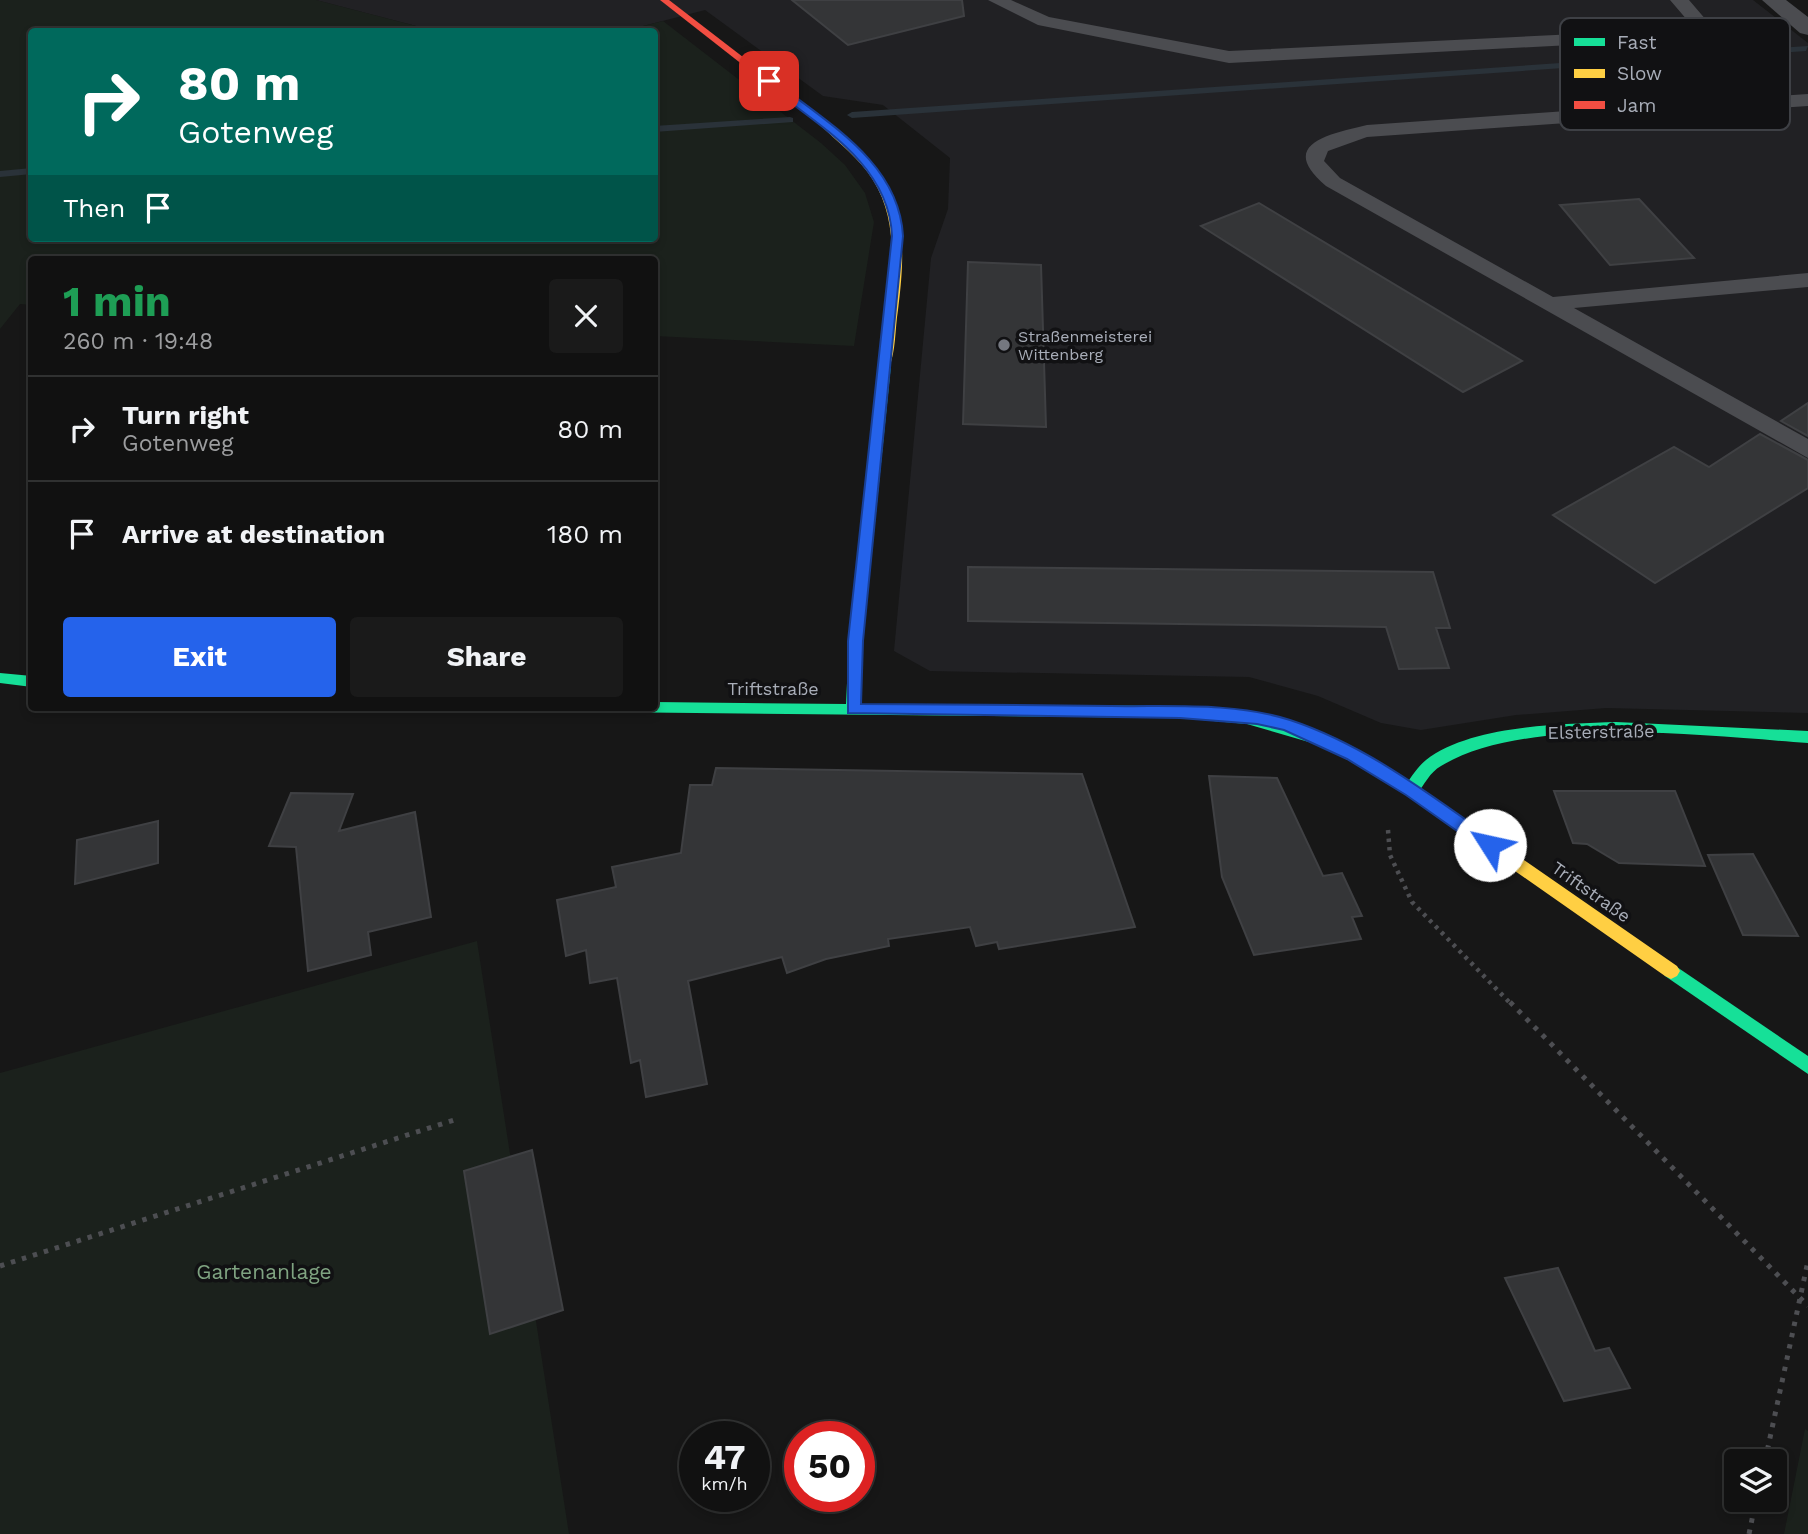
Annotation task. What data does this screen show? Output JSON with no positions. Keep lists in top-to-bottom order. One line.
{"streets":{"street":["Triftstraße","Elsterstraße"]},"crossings":[["Triftstraße","Elsterstraße"]],"parks":["Gartenanlage"],"places":["Straßenmeisterei Wittenberg"],"legend":["Fast","Slow","Jam"],"page":{"turn":["80 m","Gotenweg"],"then":"Then","heading":["1 min","260 m · 19:48"],"list":[{"name":"Turn right","note":"Gotenweg","value":"80 m"},{"name":"Arrive at destination","value":"180 m"}],"buttons":["Exit","Share"],"speed":"47 km/h","limit":"50"}}
